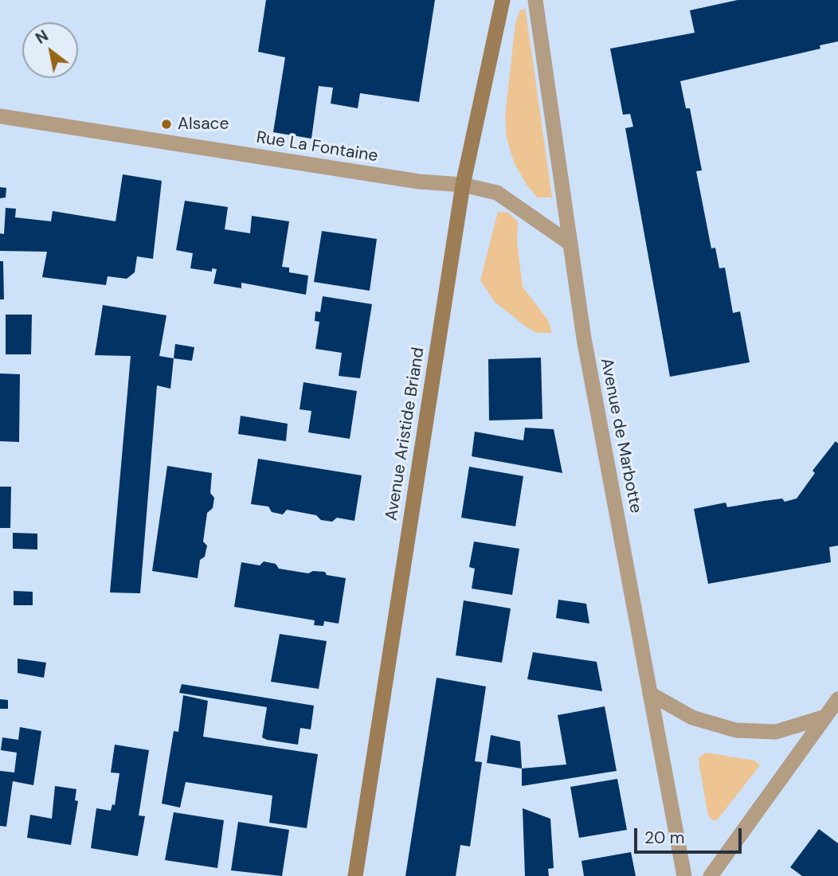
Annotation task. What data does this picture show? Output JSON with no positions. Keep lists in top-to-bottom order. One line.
{"streets":{"main road":["Avenue Aristide Briand"],"street":["Rue La Fontaine","Avenue de Marbotte"]},"crossings":[["Rue La Fontaine","Avenue Aristide Briand"],["Rue La Fontaine","Avenue de Marbotte"]],"places":["Alsace"],"scale_bar":"20 m","north":"top left"}
